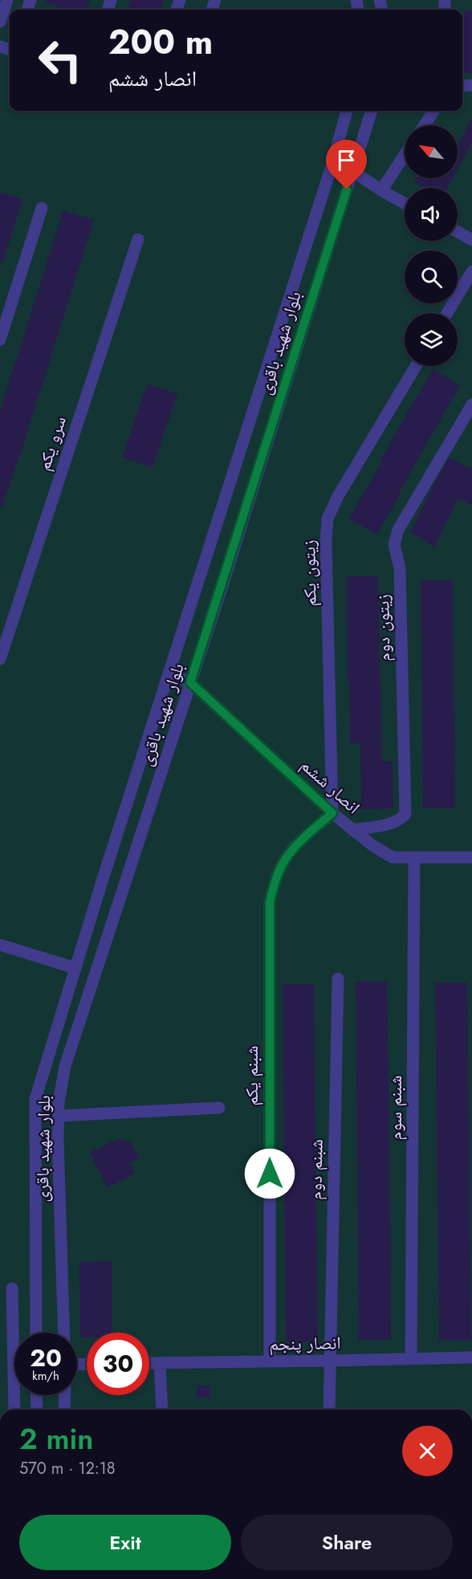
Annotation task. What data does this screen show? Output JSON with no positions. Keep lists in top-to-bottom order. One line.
{"streets":{"street":["بلوار شهید باقری","سرو یکم","زیتون یکم","زیتون دوم","انصار ششم","شبنم یکم","شبنم سوم","شبنم دوم","انصار پنجم"]},"crossings":[["بلوار شهید باقری","انصار ششم"],["زیتون یکم","انصار ششم"],["زیتون یکم","شبنم یکم"],["زیتون دوم","انصار ششم"],["انصار ششم","شبنم یکم"],["انصار ششم","شبنم سوم"],["شبنم یکم","انصار پنجم"],["شبنم سوم","انصار پنجم"],["شبنم دوم","انصار پنجم"]],"north":"top left","page":{"turn":["200 m","انصار ششم"],"speed":"20 km/h","limit":"30","heading":["2 min","570 m · 12:18"],"buttons":["Exit","Share"]}}
